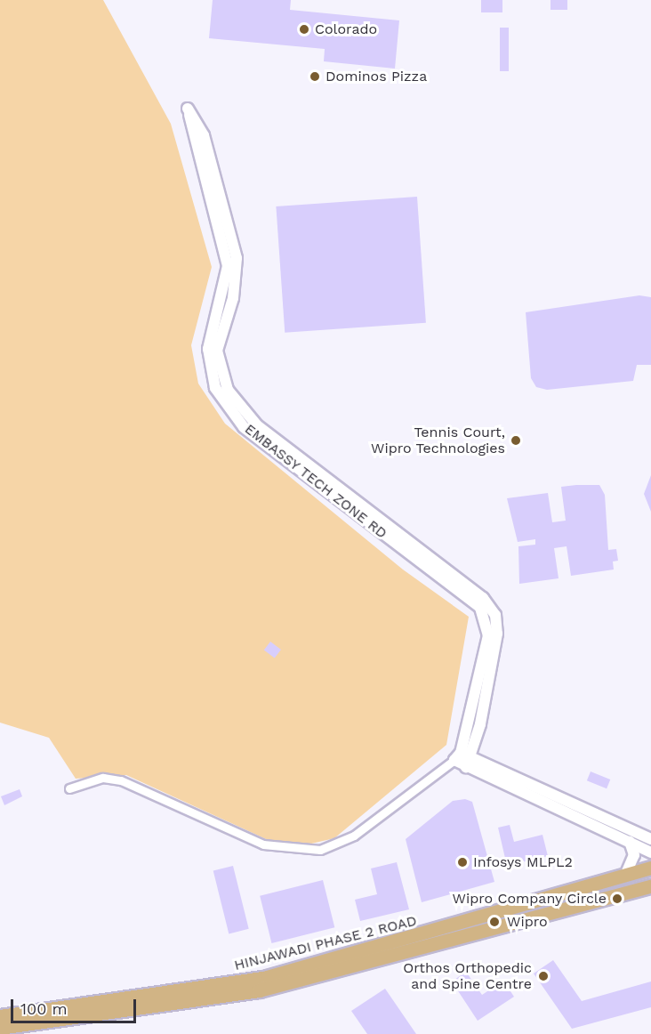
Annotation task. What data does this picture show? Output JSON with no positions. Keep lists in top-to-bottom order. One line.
{"streets":{"main road":["HINJAWADI PHASE 2 ROAD"],"street":["EMBASSY TECH ZONE RD"]},"places":["Colorado","Dominos Pizza","Tennis Court, Wipro Technologies","Infosys MLPL2","Wipro Company Circle","Wipro","Orthos Orthopedic and Spine Centre"],"scale_bar":"100 m"}
